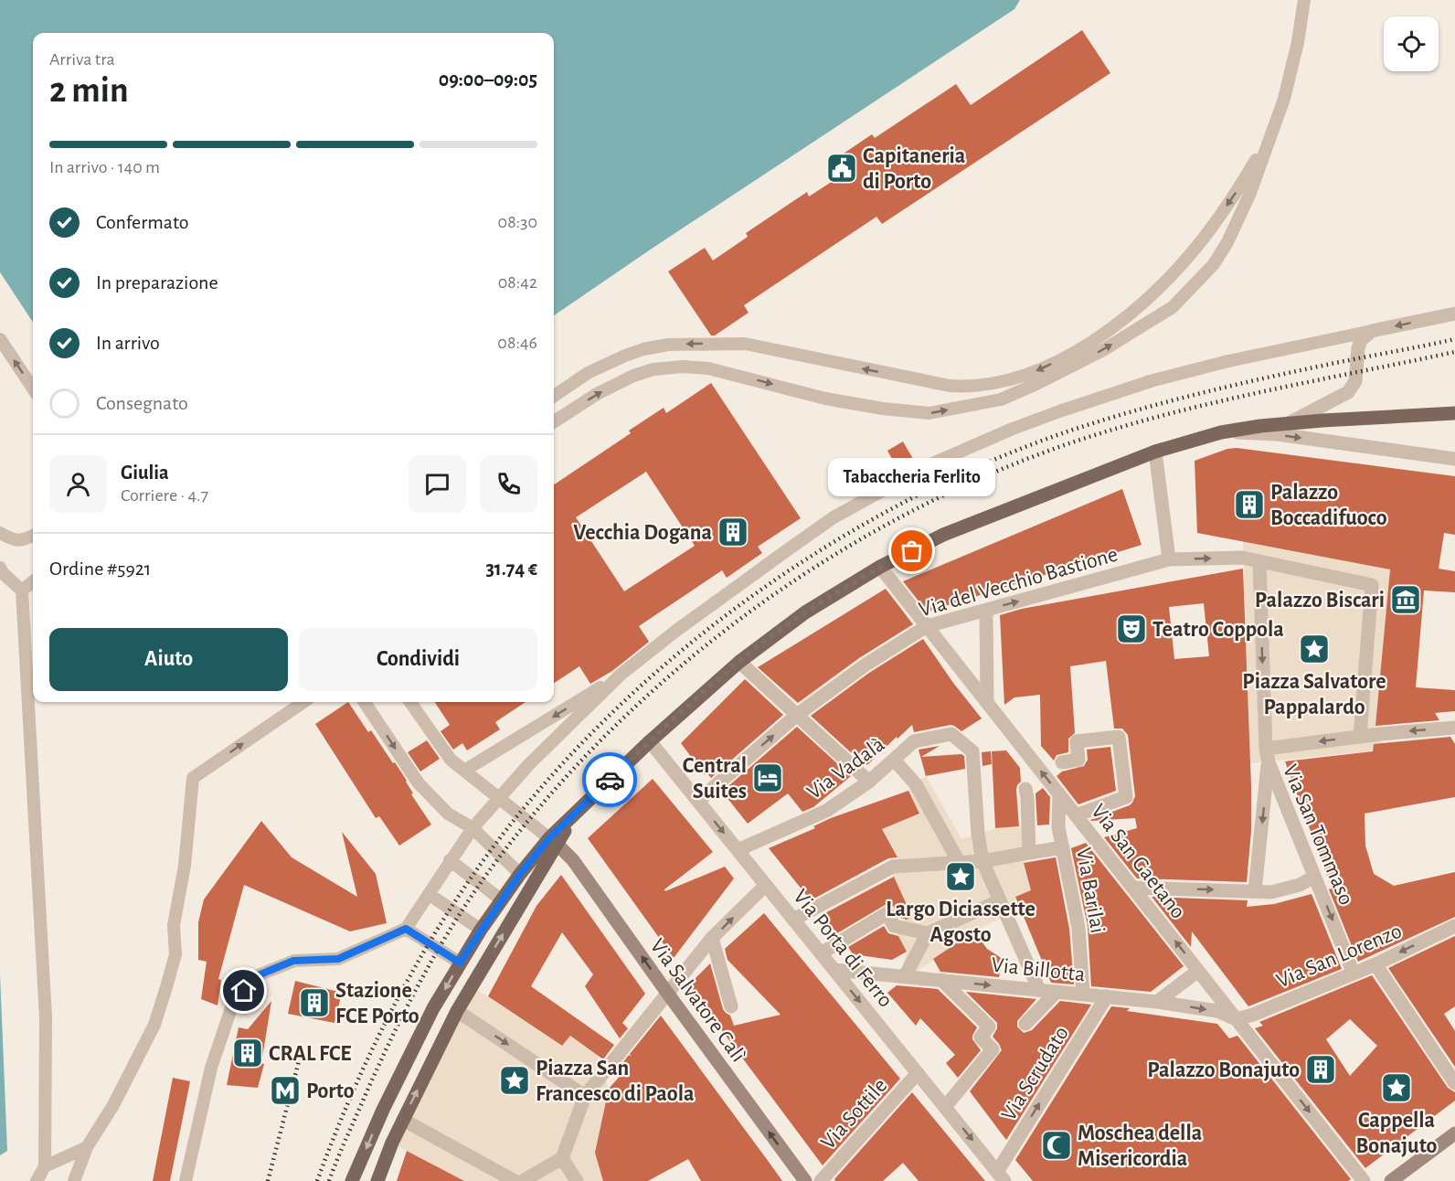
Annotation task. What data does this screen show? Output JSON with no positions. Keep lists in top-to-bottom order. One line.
{"streets":{"main road":["Via Salvatore Calì"],"street":["Via del Vecchio Bastione","Via Vadalà","Via San Tommaso","Via San Gaetano","Via Barilai","Via Porta di Ferro","Via San Lorenzo","Via Billotta","Via Scrudato","Via Sottile"]},"crossings":[["Via del Vecchio Bastione","Via San Gaetano"],["Via del Vecchio Bastione","Via Porta di Ferro"],["Via Vadalà","Via Porta di Ferro"],["Via San Tommaso","Via San Lorenzo"],["Via San Gaetano","Via Barilai"],["Via San Gaetano","Via San Lorenzo"],["Via San Gaetano","Via Billotta"],["Via Barilai","Via Billotta"],["Via Porta di Ferro","Via Billotta"],["Via Porta di Ferro","Via Scrudato"],["Via Porta di Ferro","Via Sottile"],["Via San Lorenzo","Via Billotta"],["Via Billotta","Via Scrudato"]],"one_way":["Via del Vecchio Bastione","Via Porta di Ferro","Via San Lorenzo","Via Salvatore Calì","Via Scrudato"],"places":{"public building":["Capitaneria di Porto"],"building":["Palazzo Boccadifuoco","Vecchia Dogana","Stazione FCE Porto","CRAL FCE","Palazzo Bonajuto"],"other":["Tabaccheria Ferlito"],"museum":["Palazzo Biscari"],"theatre":["Teatro Coppola"],"place":["Piazza Salvatore Pappalardo","Largo Diciassette Agosto","Piazza San Francesco di Paola","Cappella Bonajuto"],"hotel":["Central Suites"],"metro station":["Porto"],"mosque":["Moschea della Misericordia"]},"page":{"heading":["2 min","Arriva tra","09:00–09:05"],"panel":["Giulia","Corriere · 4.7","Ordine #5921","31.74 €"],"bar":"In arrivo · 140 m","list":[["Confermato","08:30"],["In preparazione","08:42"],["In arrivo","08:46"],"Consegnato"],"bubble":"Tabaccheria Ferlito","buttons":["Aiuto","Condividi"]}}
